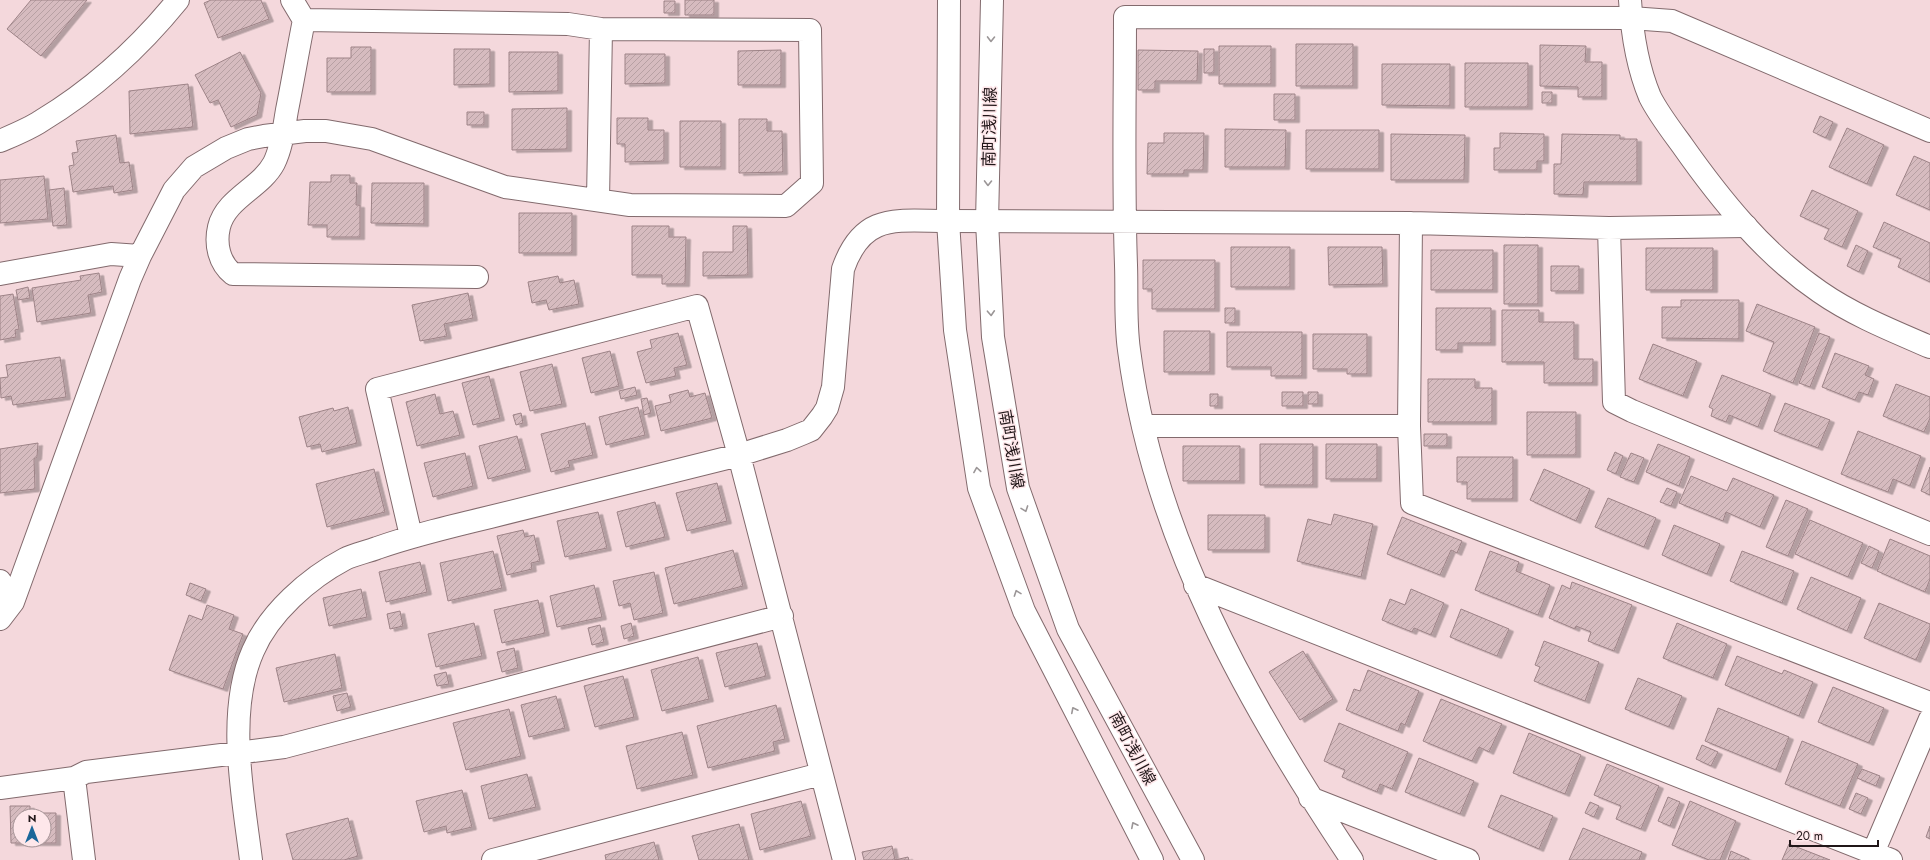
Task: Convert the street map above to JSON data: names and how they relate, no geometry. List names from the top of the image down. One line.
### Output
{"streets":{"street":["南町浅川線"]},"scale_bar":"20 m","north":"top"}
